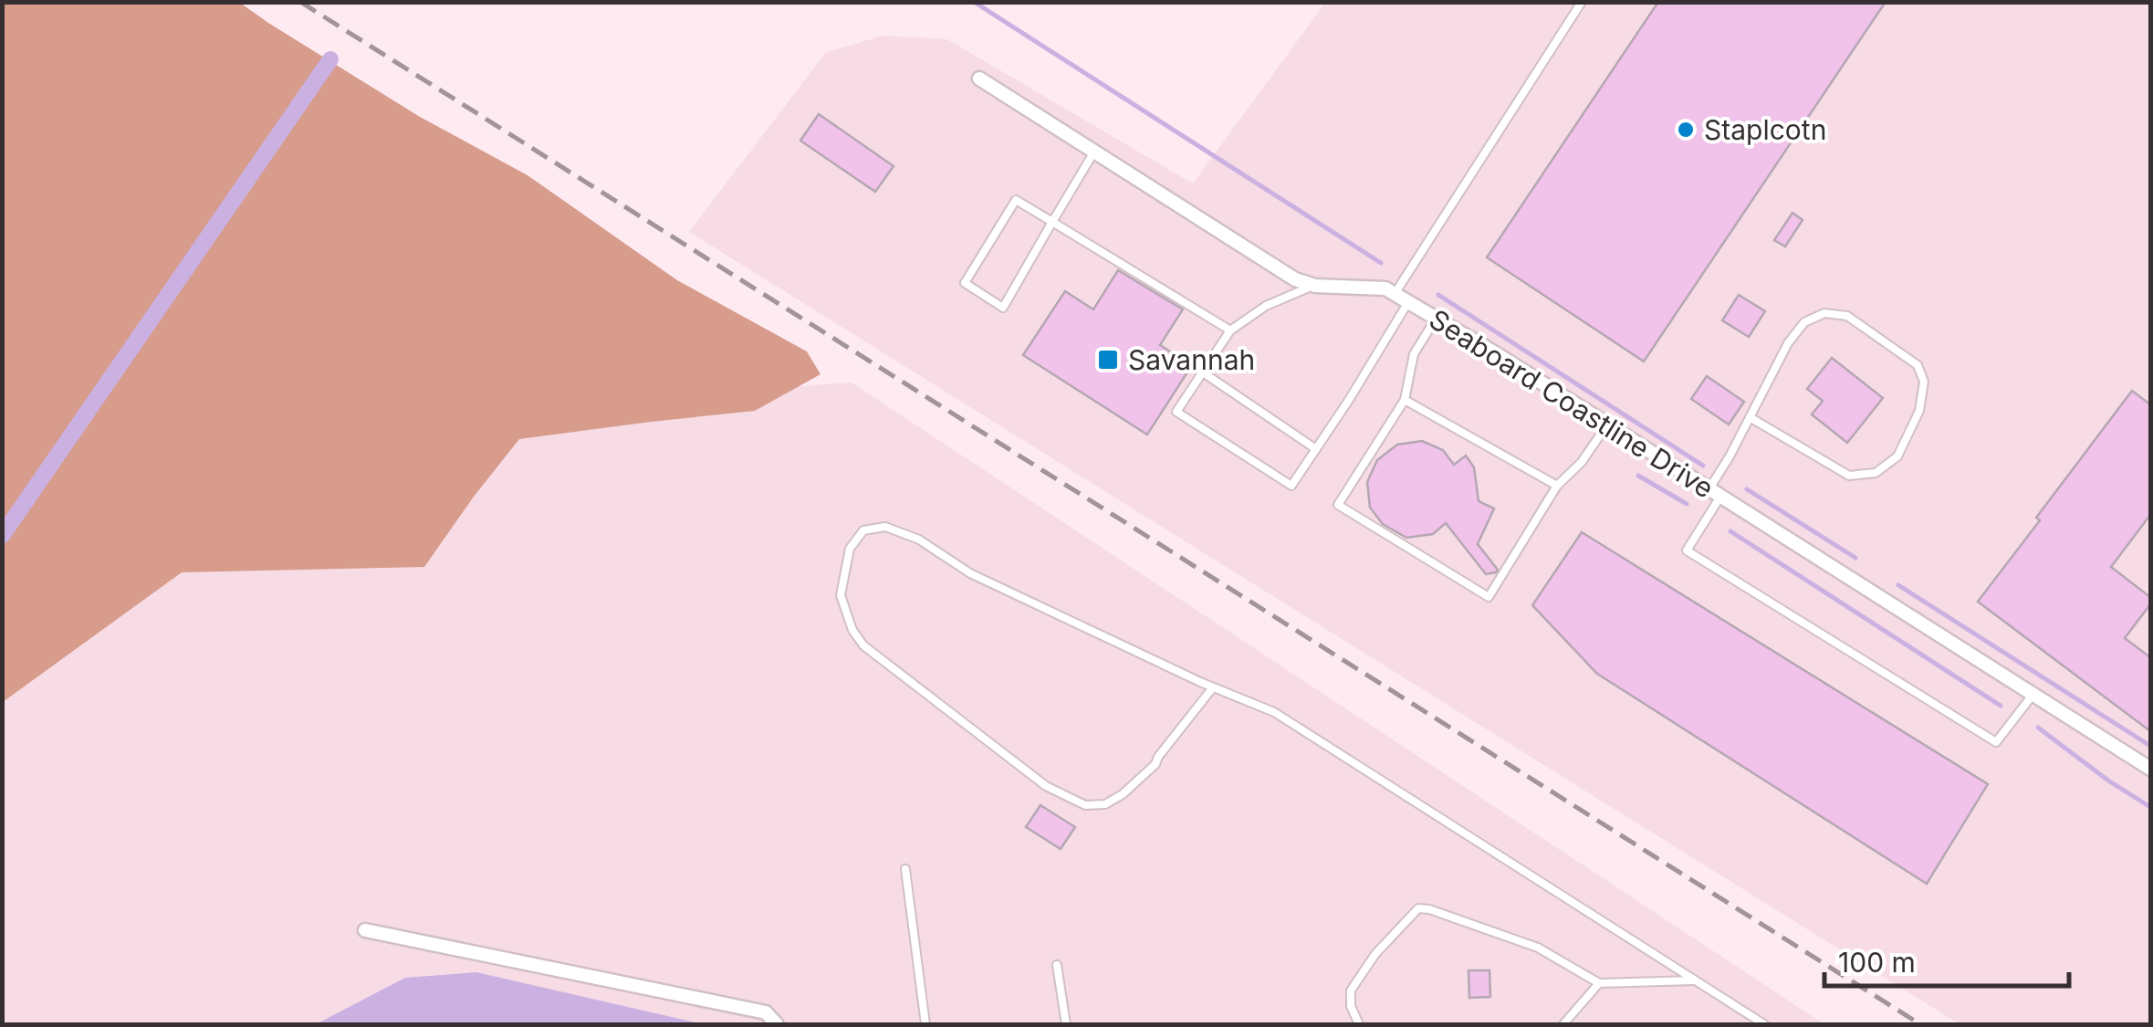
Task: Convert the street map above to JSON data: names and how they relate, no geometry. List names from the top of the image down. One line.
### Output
{"streets":{"street":["Seaboard Coastline Drive"]},"places":{"other":["Staplcotn"],"transit":["Savannah"]},"scale_bar":"100 m"}
